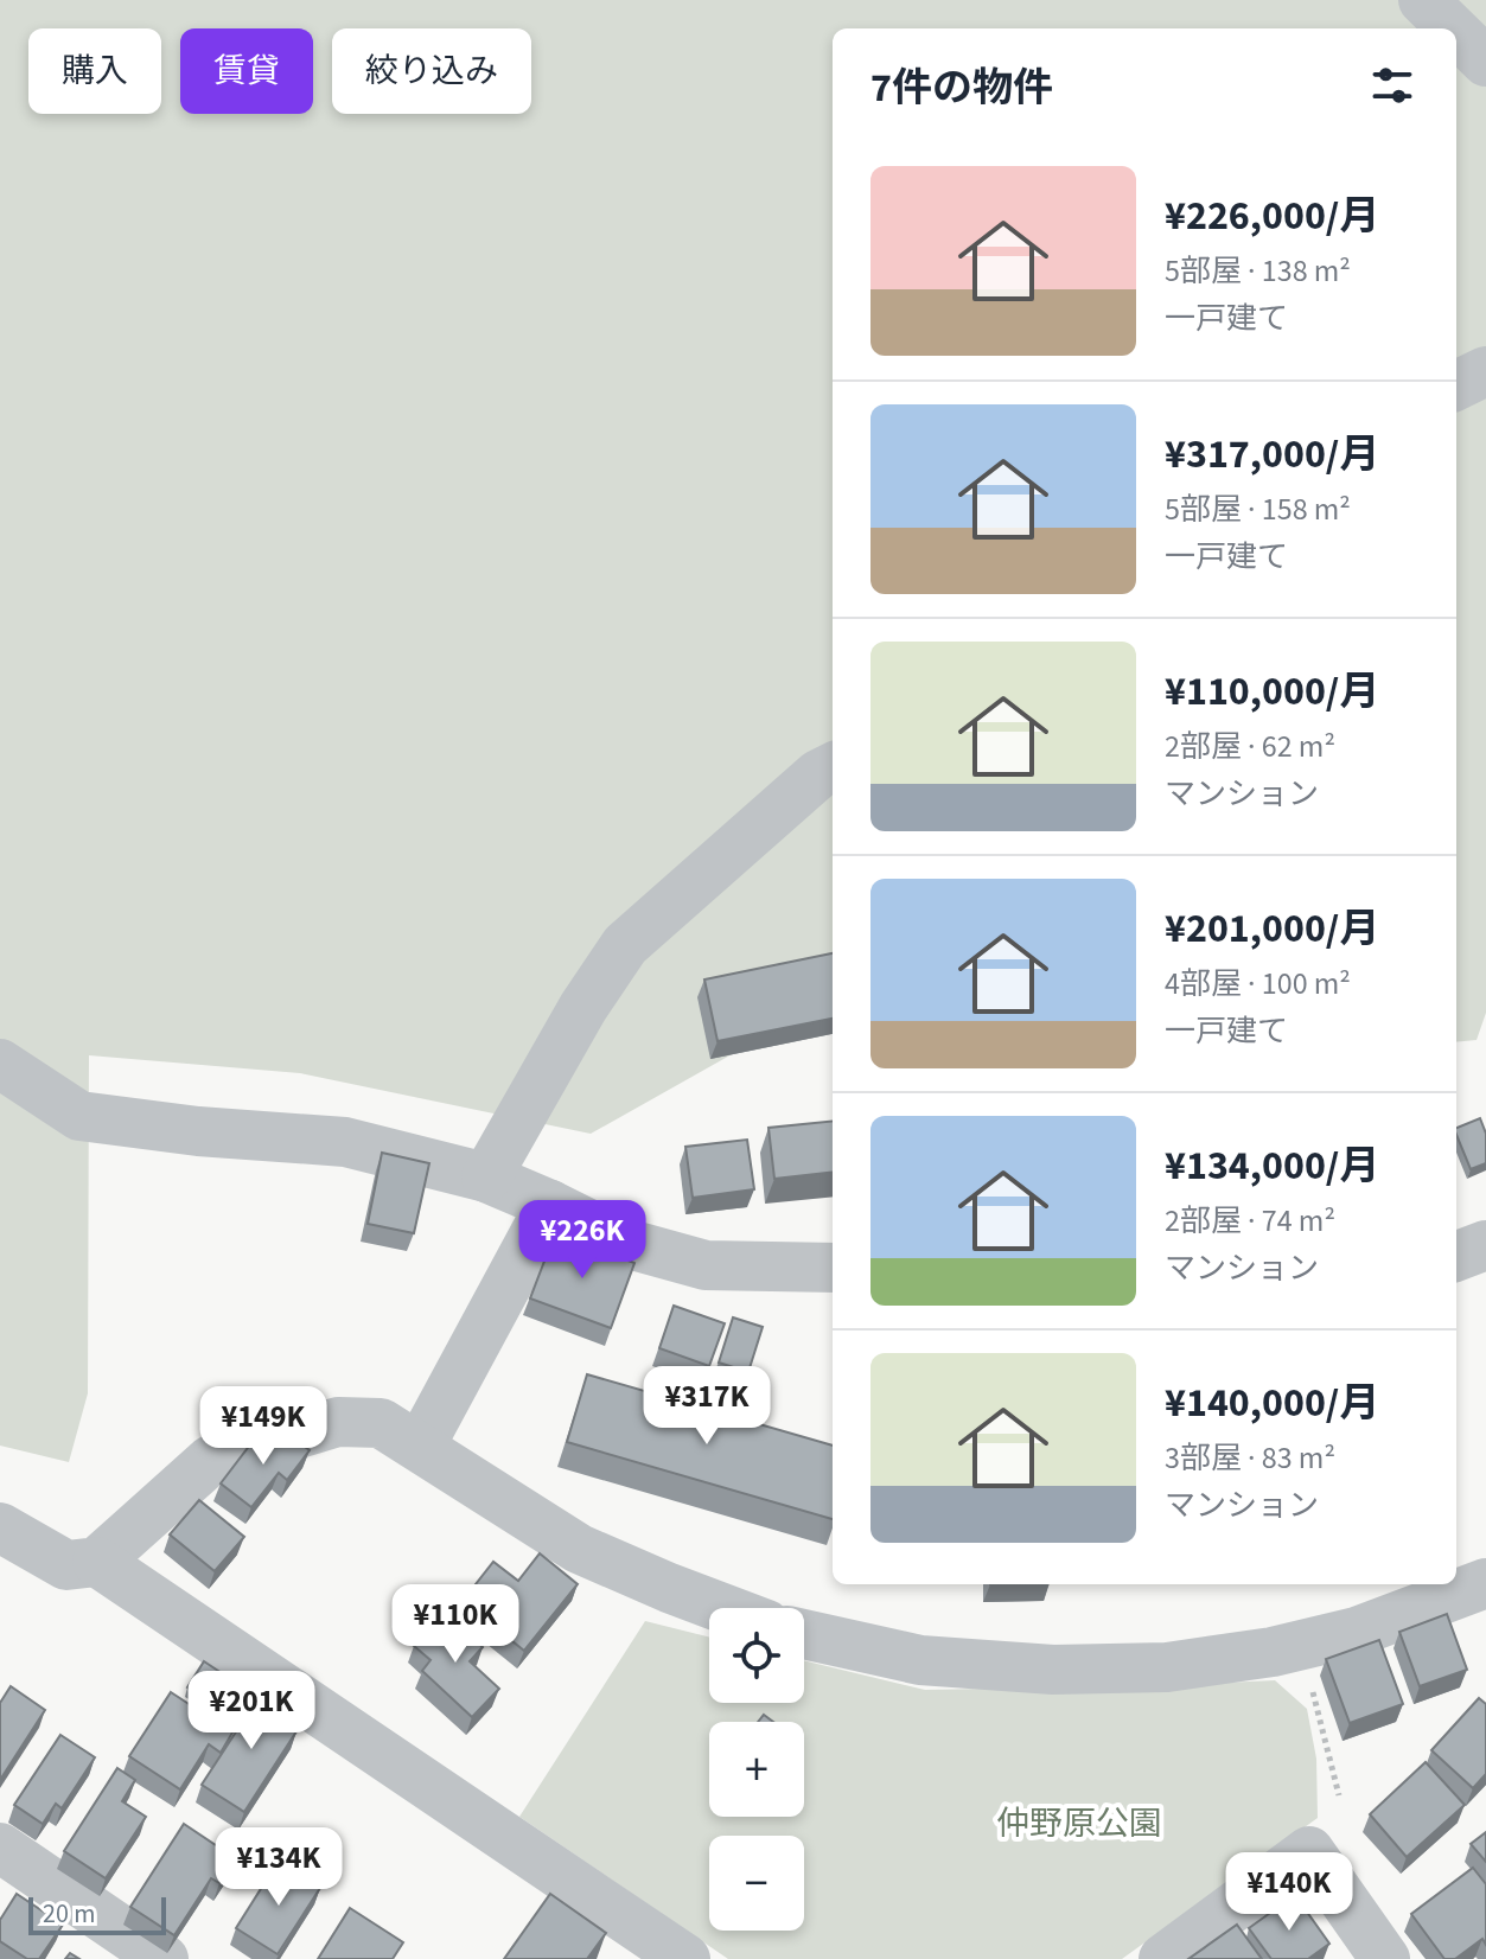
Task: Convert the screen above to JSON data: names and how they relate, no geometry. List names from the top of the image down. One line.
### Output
{"parks":["仲野原公園"],"scale_bar":"20 m","page":{"chip":["購入","賃貸","絞り込み"],"heading":"7件の物件","list":[{"name":"¥226,000/月","note":"5部屋 · 138 m² · 一戸建て"},{"name":"¥317,000/月","note":"5部屋 · 158 m² · 一戸建て"},{"name":"¥110,000/月","note":"2部屋 · 62 m² · マンション"},{"name":"¥201,000/月","note":"4部屋 · 100 m² · 一戸建て"},{"name":"¥134,000/月","note":"2部屋 · 74 m² · マンション"},{"name":"¥140,000/月","note":"3部屋 · 83 m² · マンション"}],"price":["¥226K","¥317K","¥149K","¥110K","¥201K","¥134K","¥140K"],"map_buttons":["+","−"],"scale":"20 m"}}
